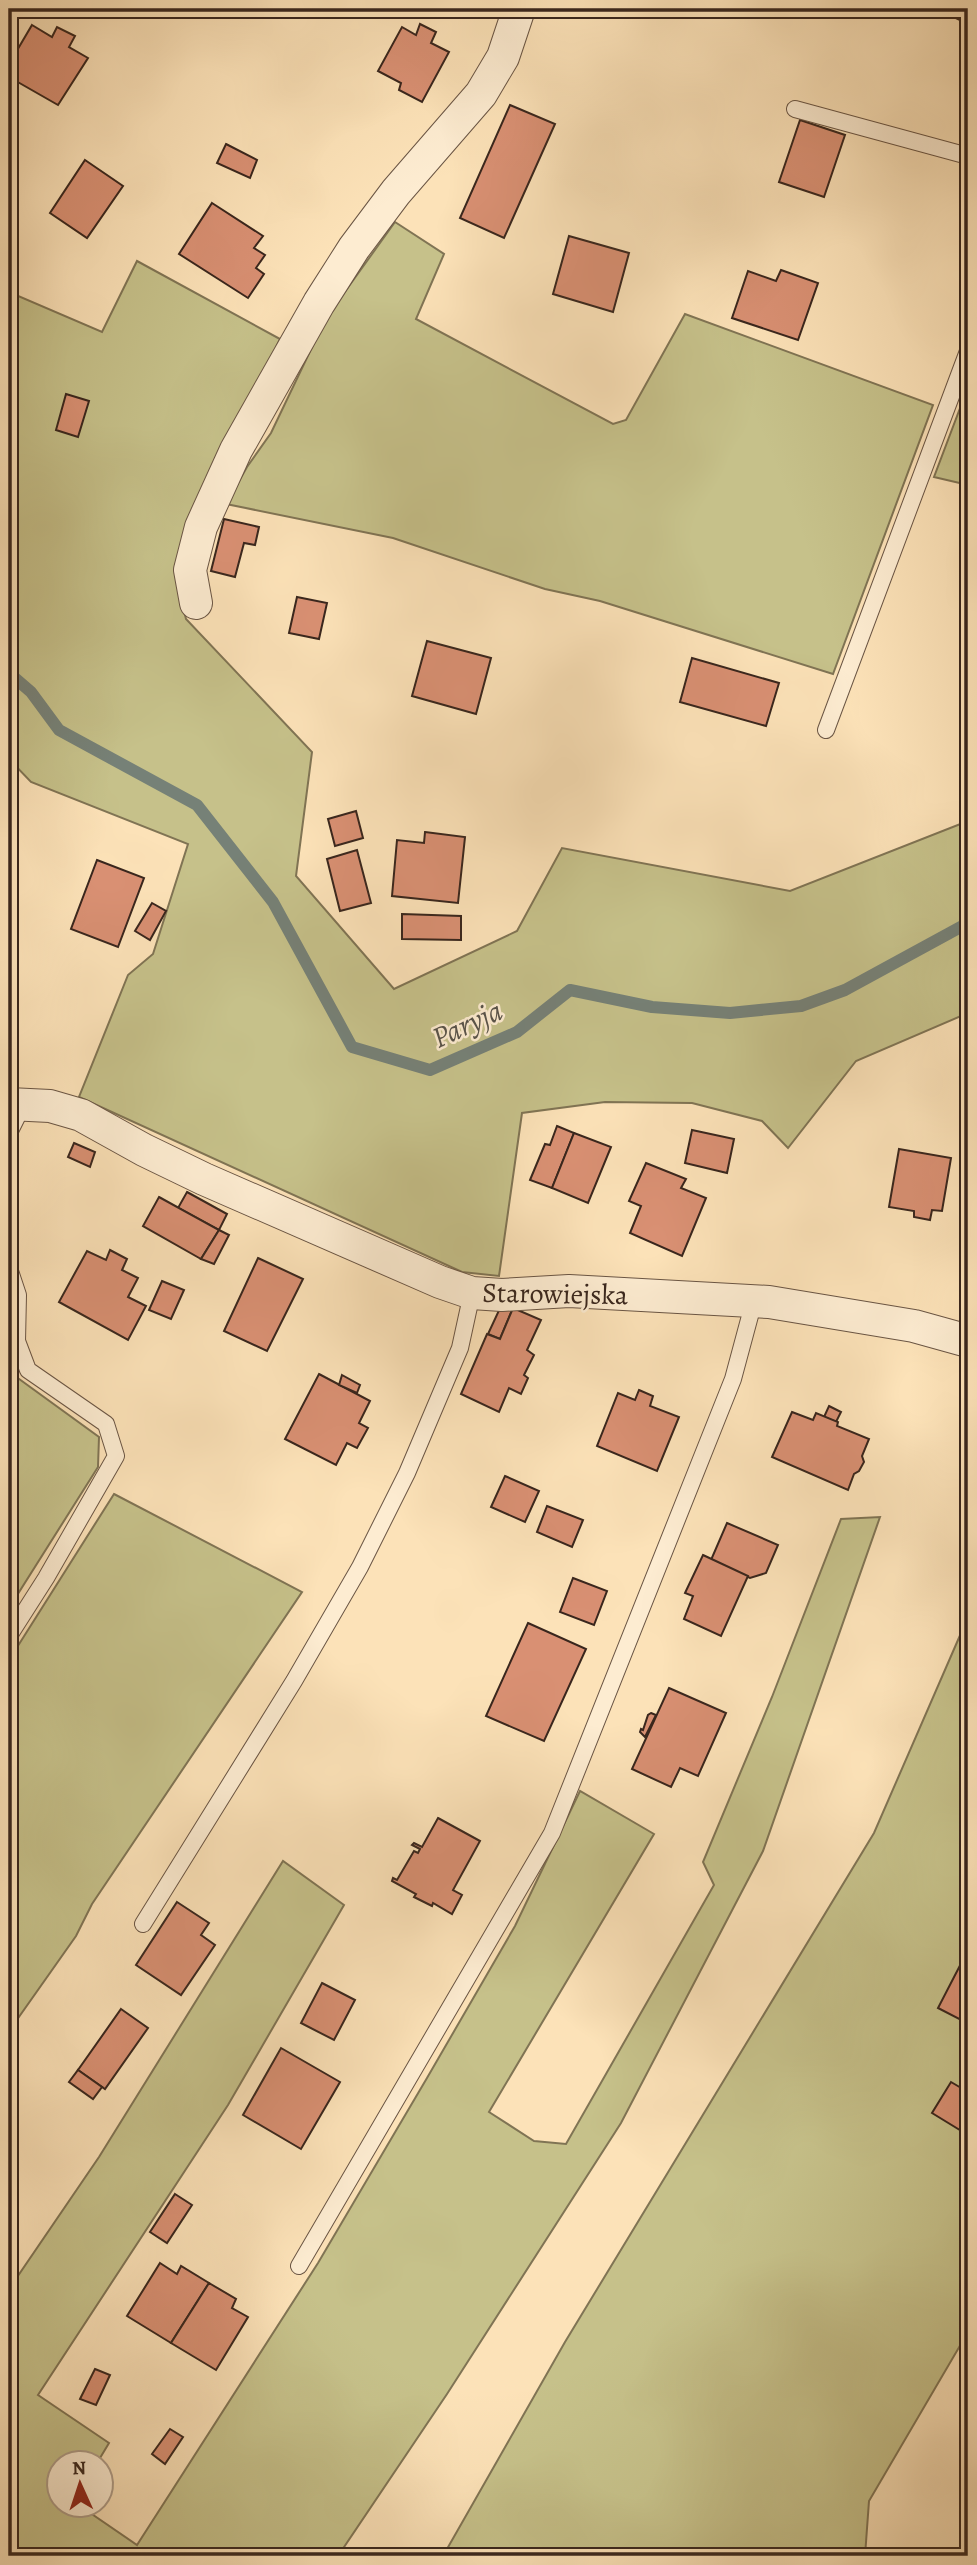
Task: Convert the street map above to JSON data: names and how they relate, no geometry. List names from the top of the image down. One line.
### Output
{"streets":{"street":["Starowiejska"]},"water":["Paryja"],"north":"top"}
